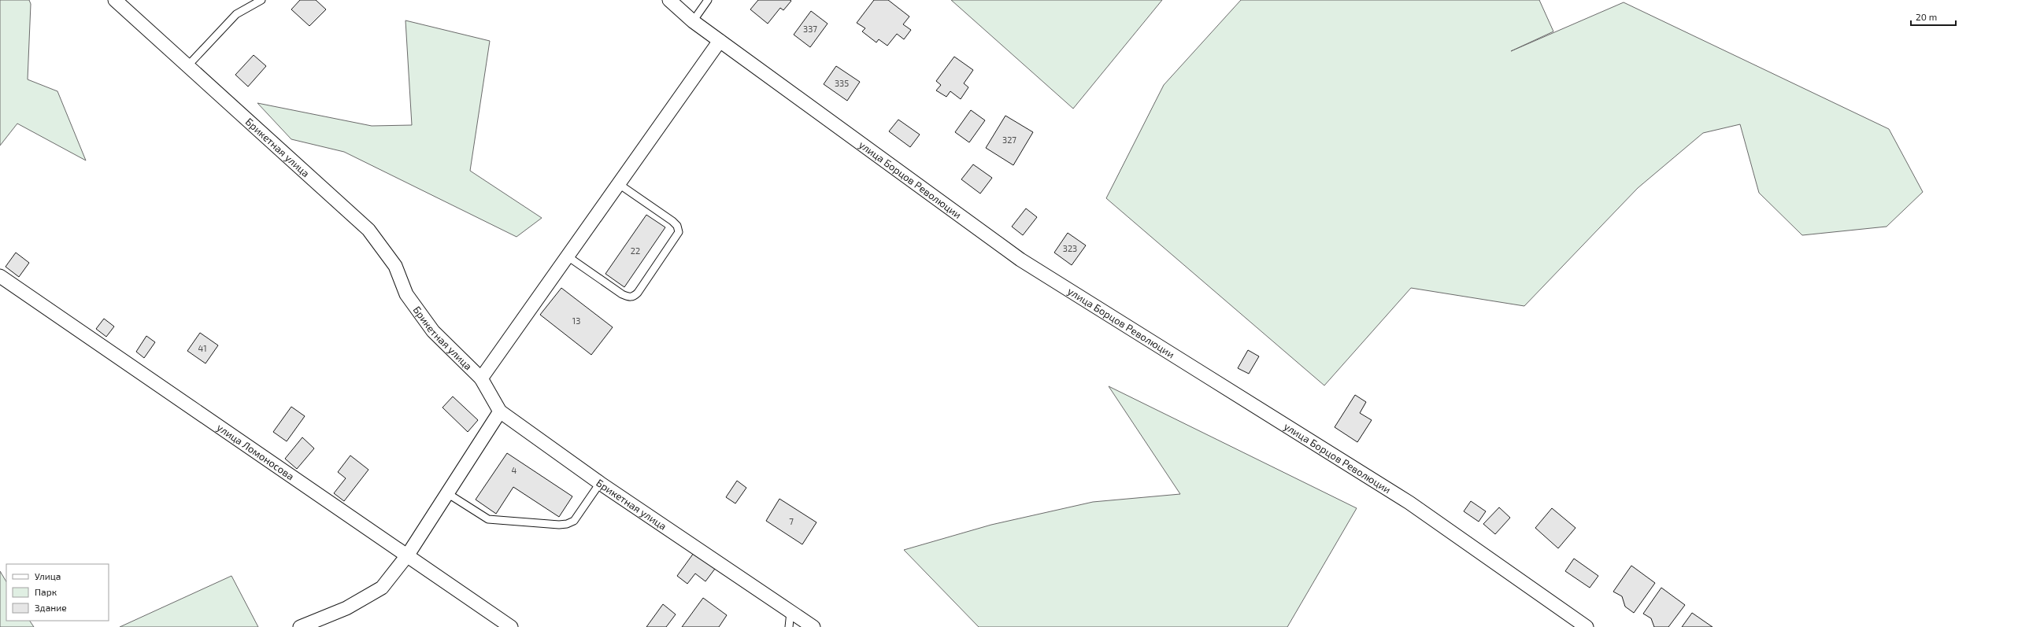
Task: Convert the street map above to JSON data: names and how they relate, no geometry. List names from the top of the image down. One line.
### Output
{"streets":{"street":["Брикетная улица","улица Борцов Революции","улица Ломоносова"]},"house_numbers":["337","335","327","323","22","13","41","4","7"],"legend":["Улица","Парк","Здание"],"scale_bar":"20 m"}
